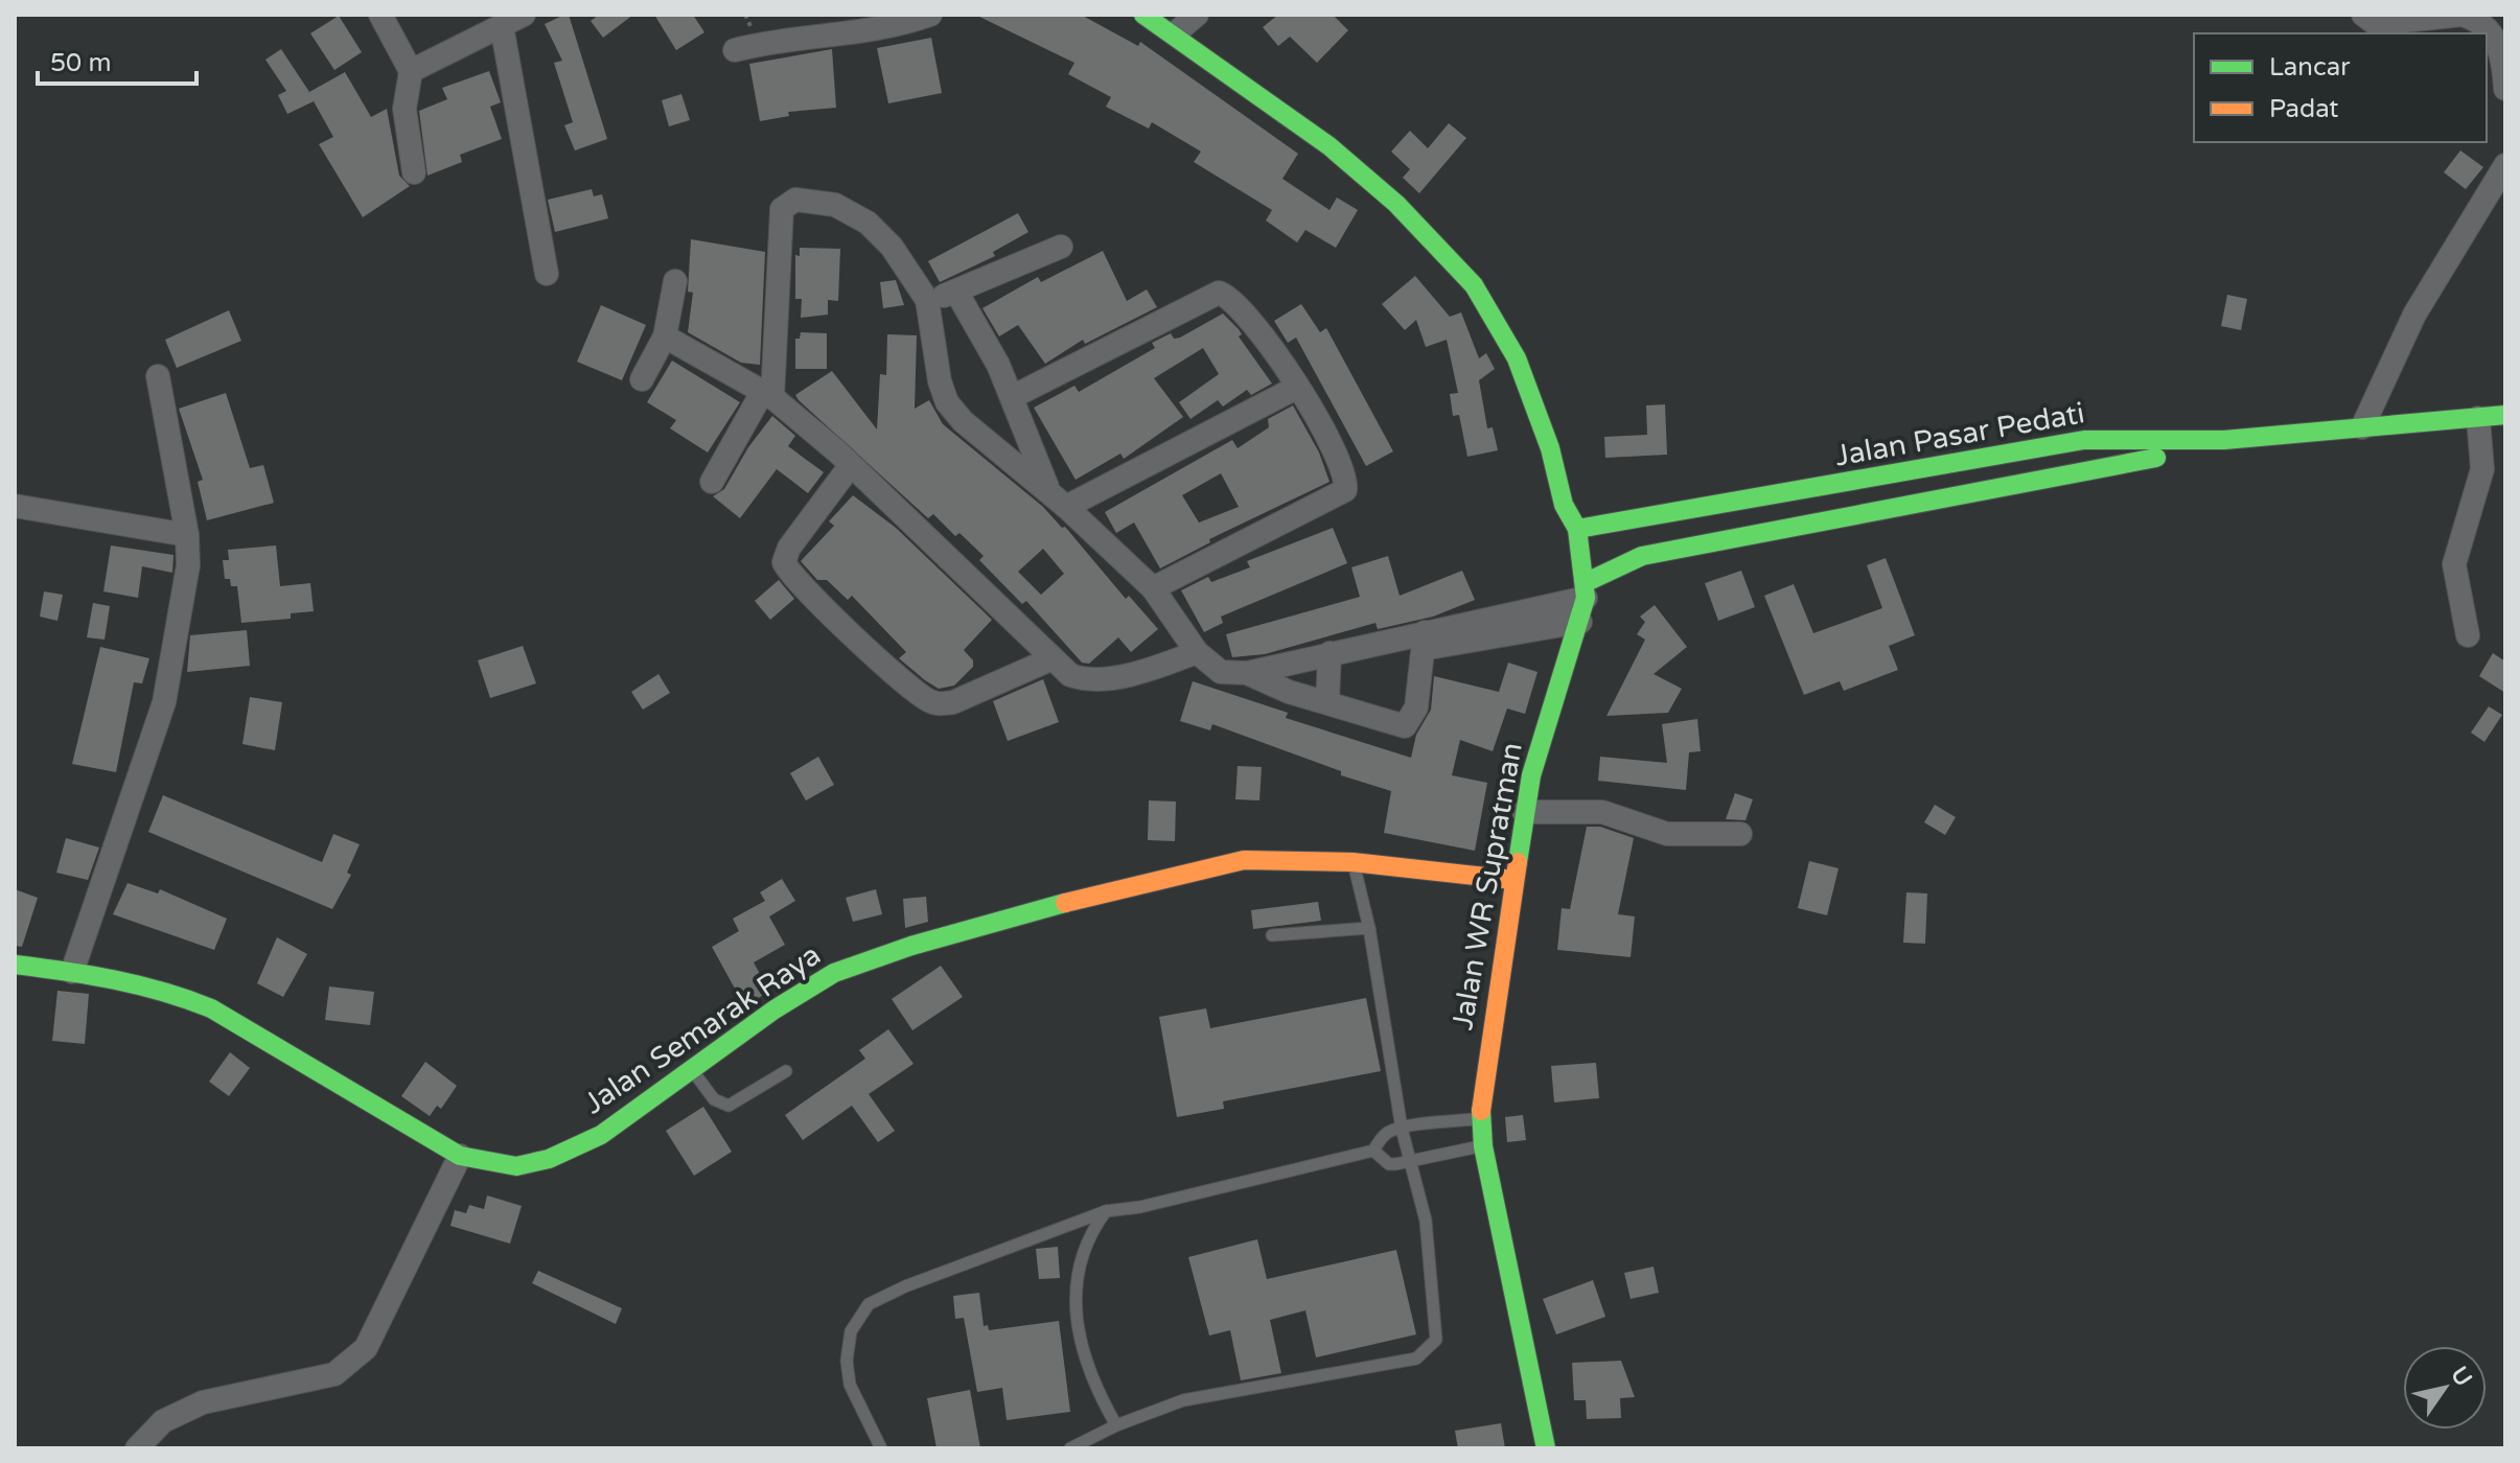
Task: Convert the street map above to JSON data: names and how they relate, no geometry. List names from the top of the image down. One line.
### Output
{"streets":{"main road":["Jalan Pasar Pedati","Jalan WR Supratman","Jalan Semarak Raya"]},"crossings":[["Jalan Pasar Pedati","Jalan WR Supratman"],["Jalan WR Supratman","Jalan Semarak Raya"]],"legend":["Lancar","Padat"],"scale_bar":"50 m","north":"top right"}
